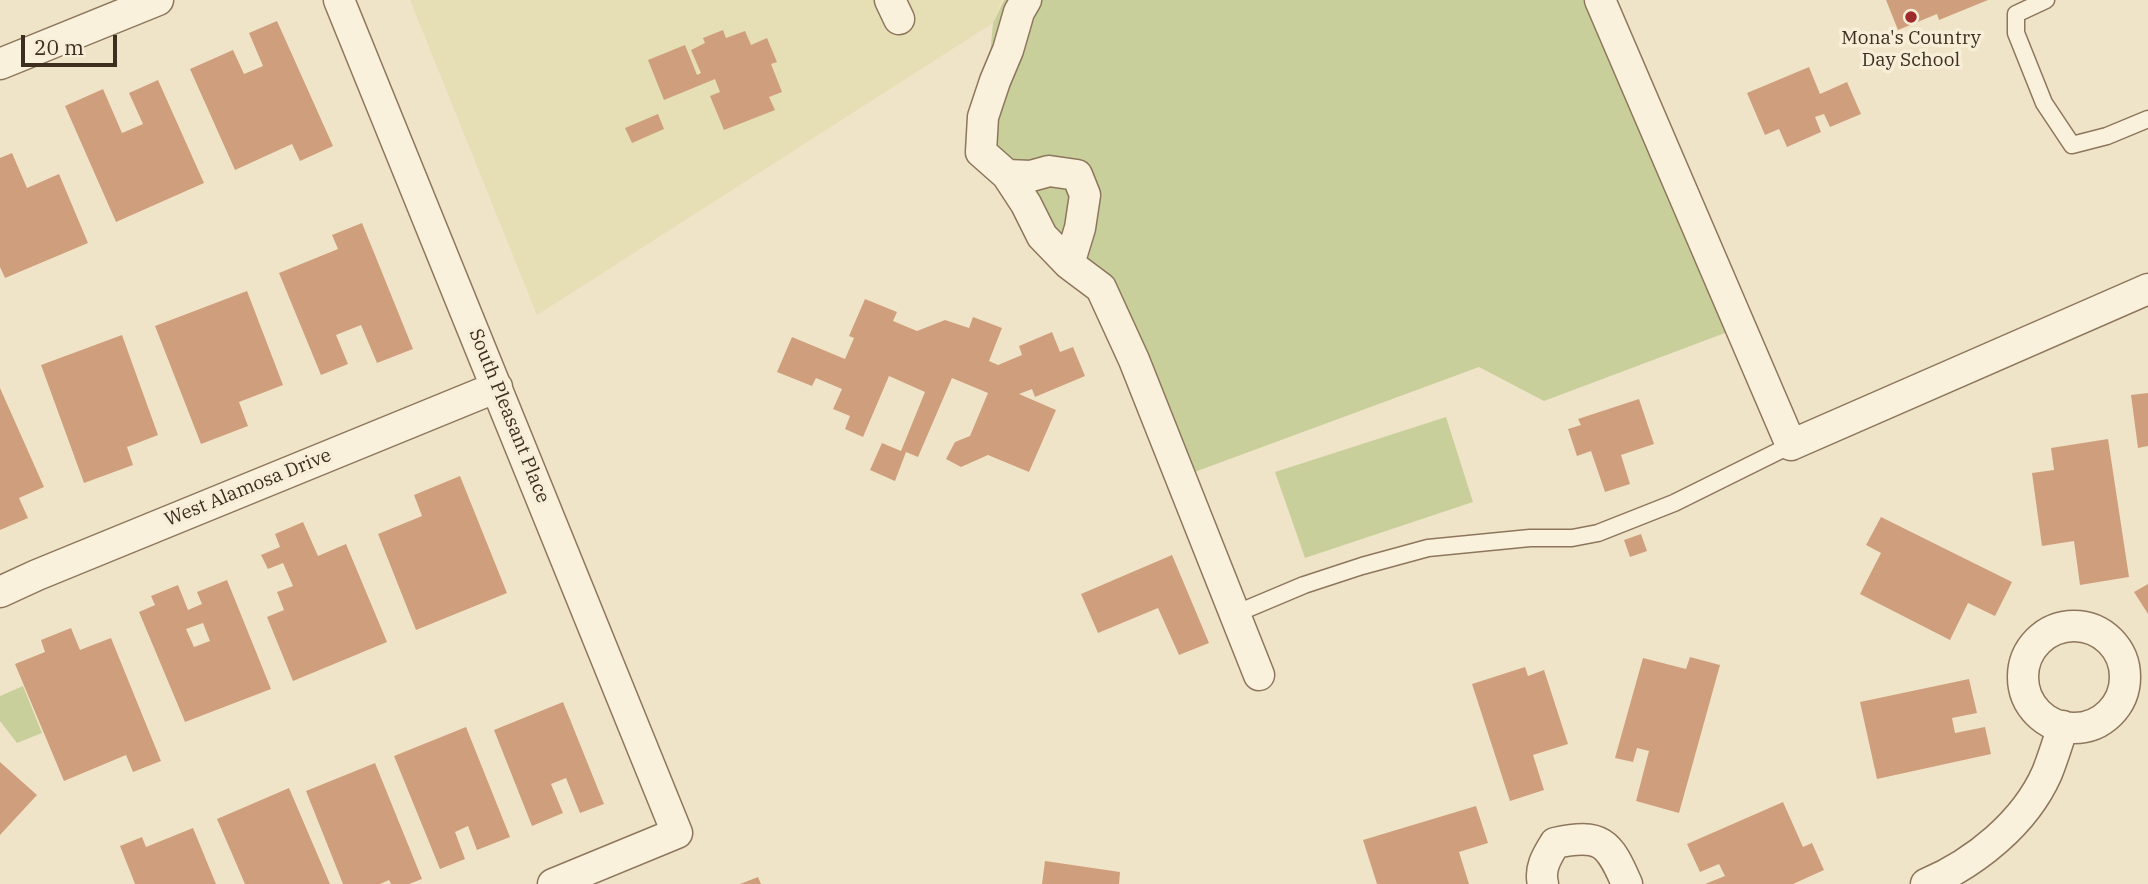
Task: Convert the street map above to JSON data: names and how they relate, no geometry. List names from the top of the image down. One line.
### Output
{"streets":{"street":["South Pleasant Place","West Alamosa Drive"]},"crossings":[["South Pleasant Place","West Alamosa Drive"]],"places":["Mona's Country Day School"],"scale_bar":"20 m"}
